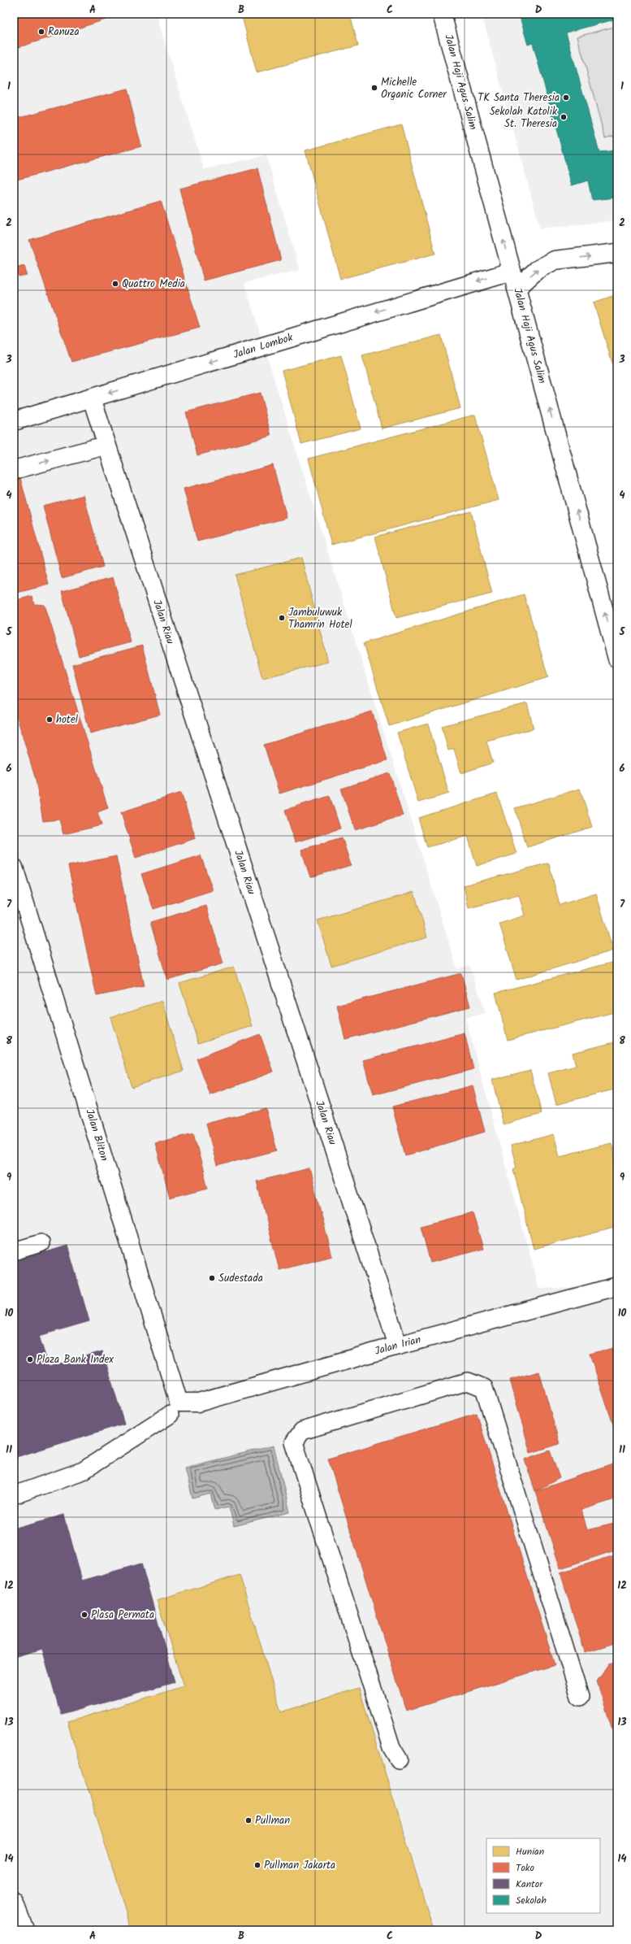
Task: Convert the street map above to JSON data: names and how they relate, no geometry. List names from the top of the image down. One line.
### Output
{"streets":{"street":["Jalan Haji Agus Salim","Jalan Lombok","Jalan Riau","Jalan Bliton","Jalan Irian"]},"crossings":[["Jalan Haji Agus Salim","Jalan Lombok"],["Jalan Lombok","Jalan Riau"],["Jalan Riau","Jalan Irian"],["Jalan Bliton","Jalan Irian"]],"one_way":["Jalan Haji Agus Salim","Jalan Lombok"],"places":["Ranuza","Michelle Organic Corner","TK Santa Theresia","Sekolah Katolik St. Theresia","Quattro Media","Jambuluwuk Thamrin Hotel","hotel","Sudestada","Plaza Bank Index","Plasa Permata","Pullman","Pullman Jakarta"],"legend":["Hunian","Toko","Kantor","Sekolah"],"grid":{"columns":["A","B","C","D"],"rows":["1","2","3","4","5","6","7","8","9","10","11","12","13","14"]}}
